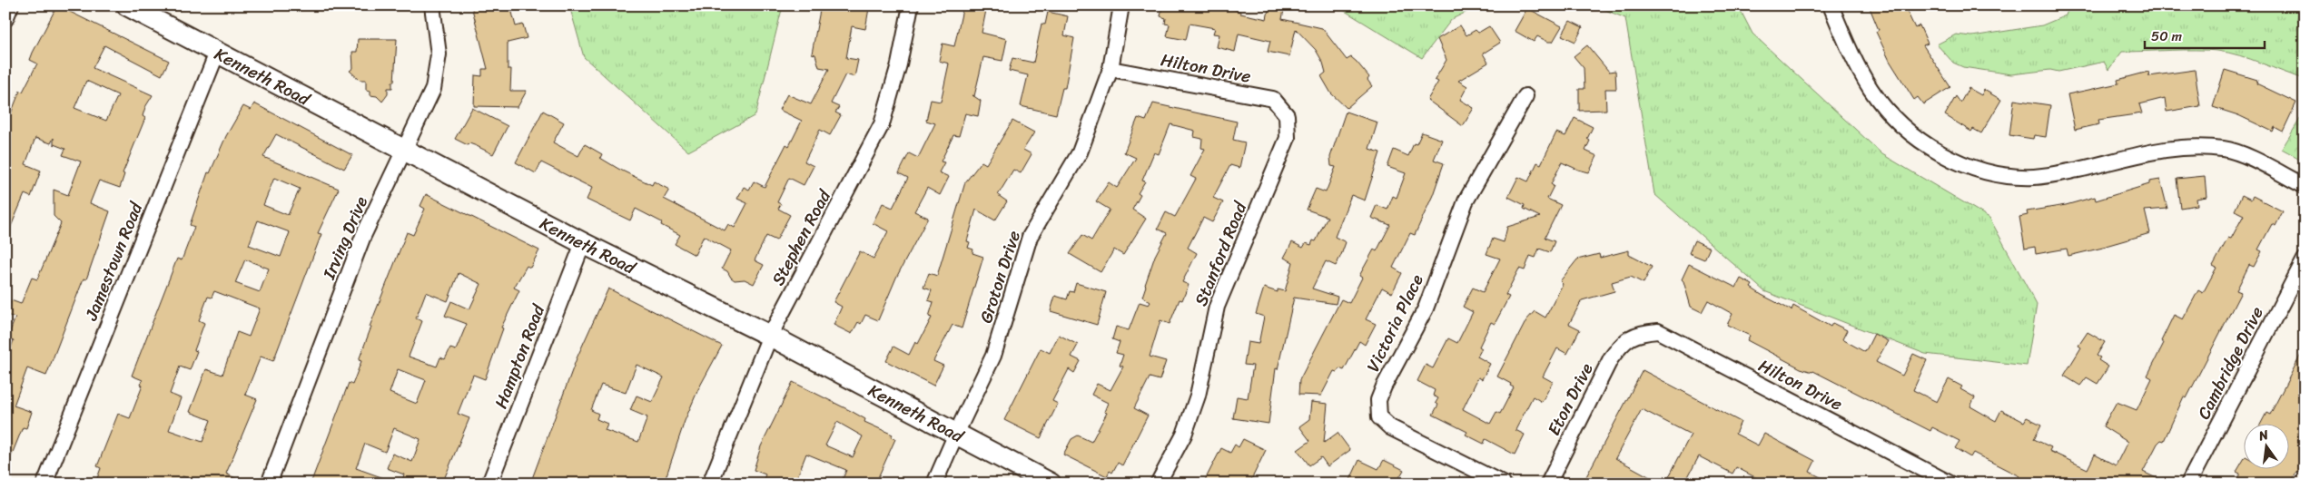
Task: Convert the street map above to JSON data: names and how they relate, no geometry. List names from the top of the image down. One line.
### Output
{"streets":{"street":["Hilton Drive","Kenneth Road","Irving Drive","Stephen Road","Stanford Road","Jamestown Road","Groton Drive","Victoria Place","Hampton Road","Cambridge Drive","Eton Drive"]},"crossings":[["Hilton Drive","Stanford Road"],["Hilton Drive","Groton Drive"],["Hilton Drive","Eton Drive"],["Kenneth Road","Irving Drive"],["Kenneth Road","Stephen Road"],["Kenneth Road","Jamestown Road"],["Kenneth Road","Groton Drive"],["Kenneth Road","Hampton Road"]],"scale_bar":"50 m","north":"top"}
